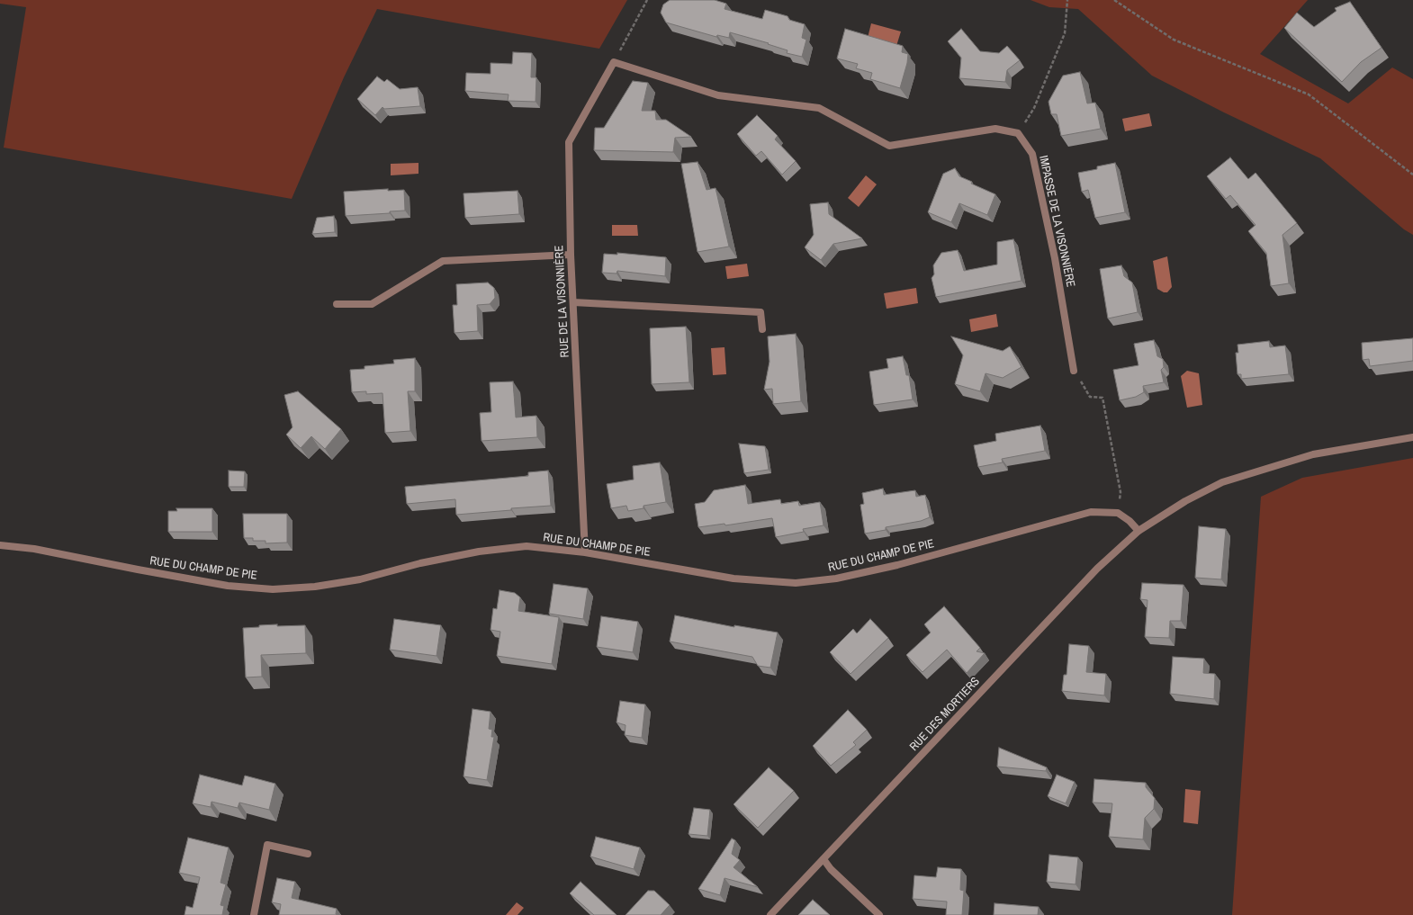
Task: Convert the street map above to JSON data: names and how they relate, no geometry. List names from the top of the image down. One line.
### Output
{"streets":{"street":["IMPASSE DE LA VISONNIÈRE","RUE DE LA VISONNIÈRE","RUE DU CHAMP DE PIE","RUE DES MORTIERS"]},"crossings":[["RUE DE LA VISONNIÈRE","RUE DU CHAMP DE PIE"]]}
